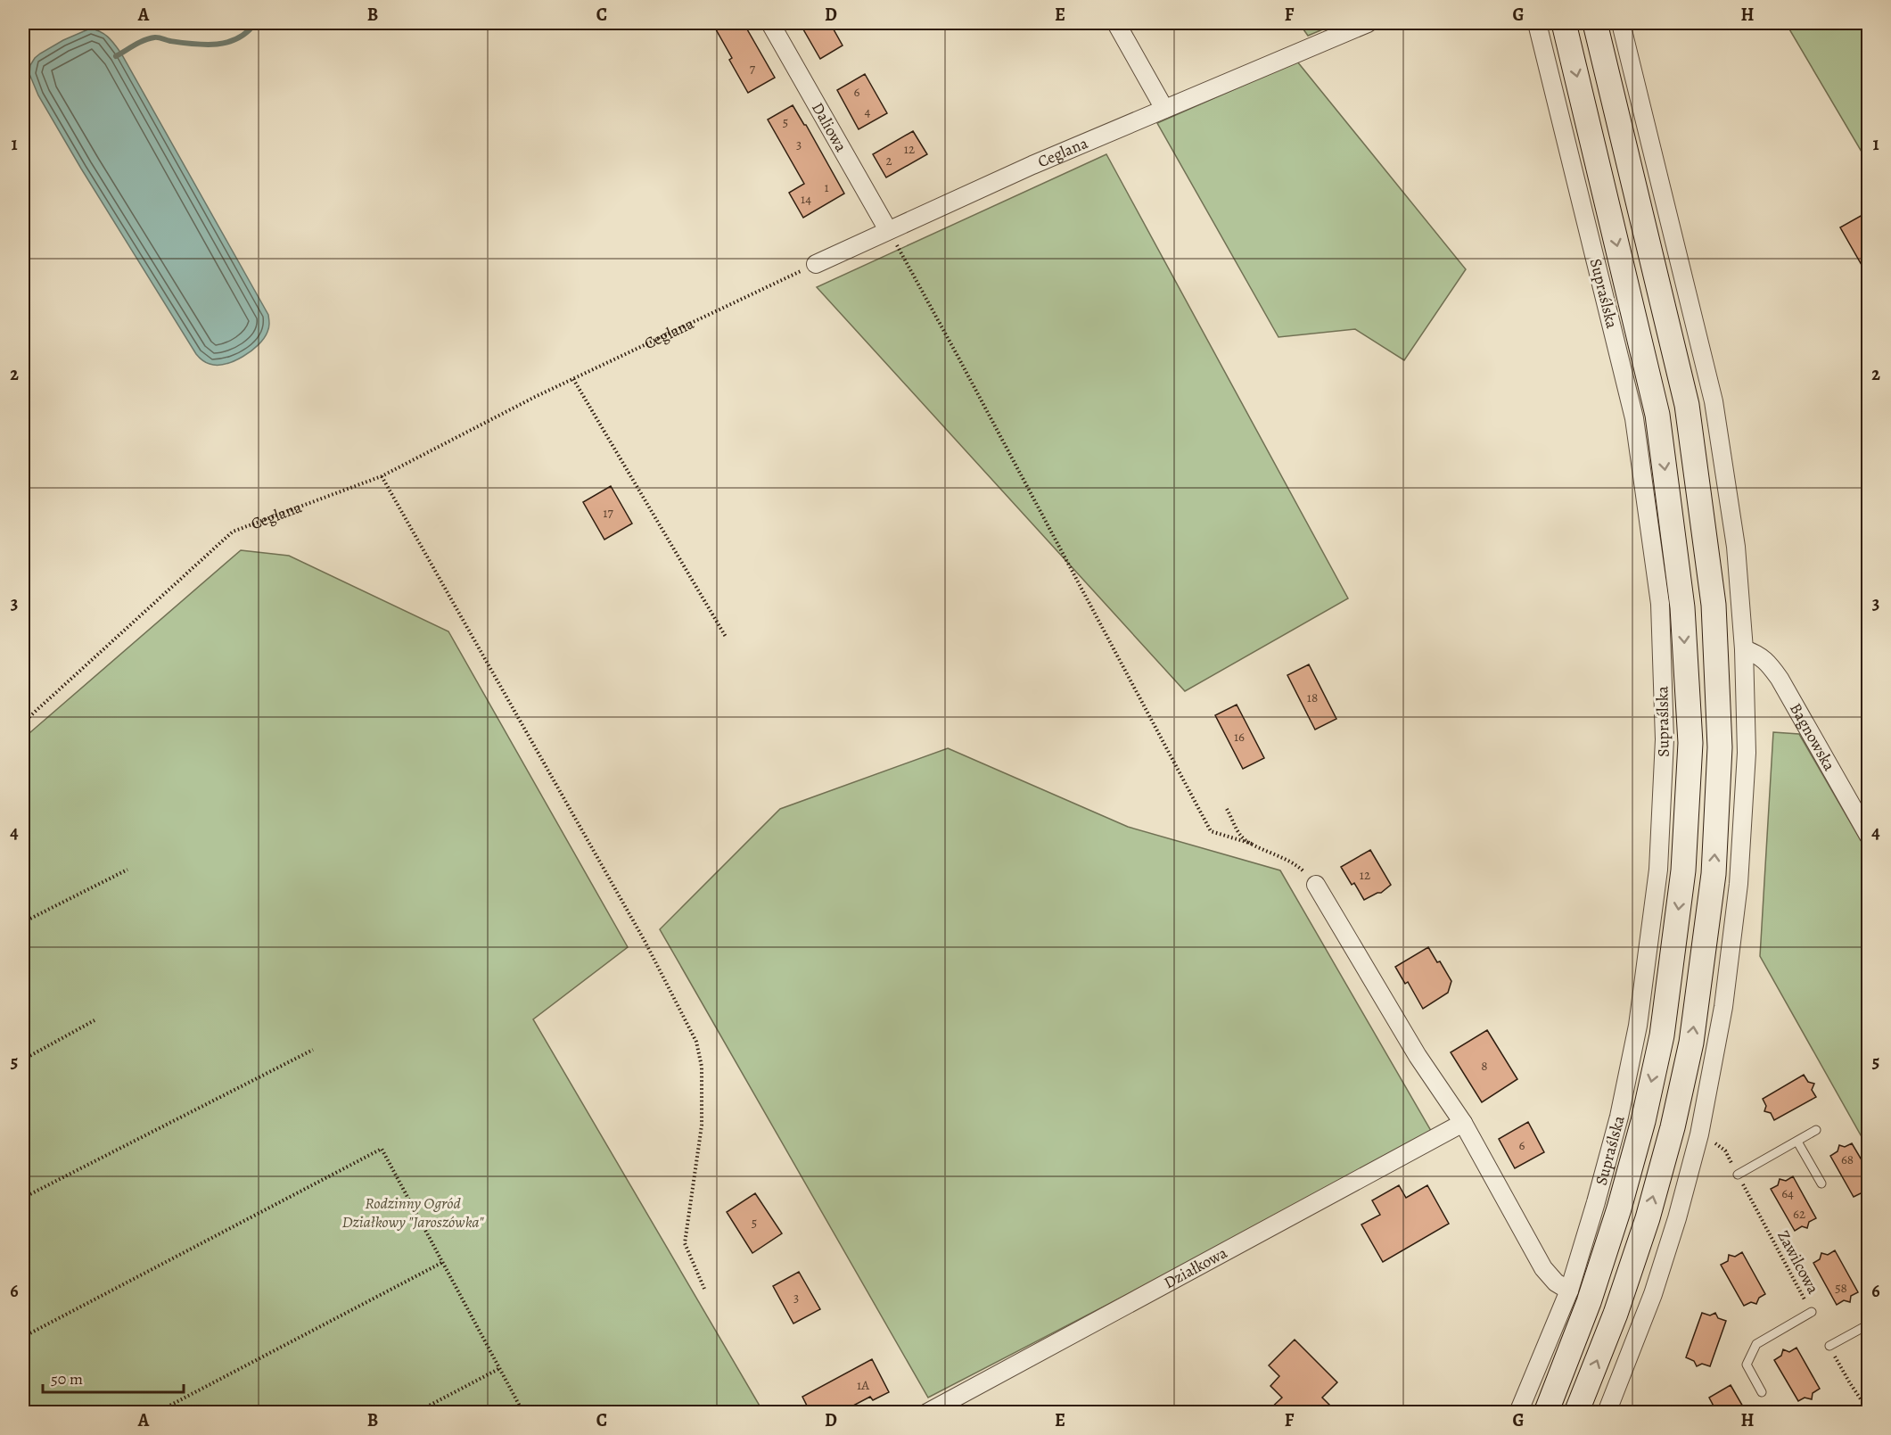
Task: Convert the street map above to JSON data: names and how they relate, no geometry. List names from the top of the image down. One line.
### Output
{"streets":{"street":["Daliowa","Ceglana","Supraślska","Bagnowska","Działkowa"],"path":["Zawilcowa"]},"crossings":[["Daliowa","Ceglana"]],"parks":["Rodzinny Ogród Działkowy \"Jaroszówka\""],"house_numbers":["7","6","4","5","3","12","2","1","14","17","18","16","12","8","6","68","64","62","5","58","3","1A"],"scale_bar":"50 m","grid":{"columns":["A","B","C","D","E","F","G","H"],"rows":["1","2","3","4","5","6"]}}
